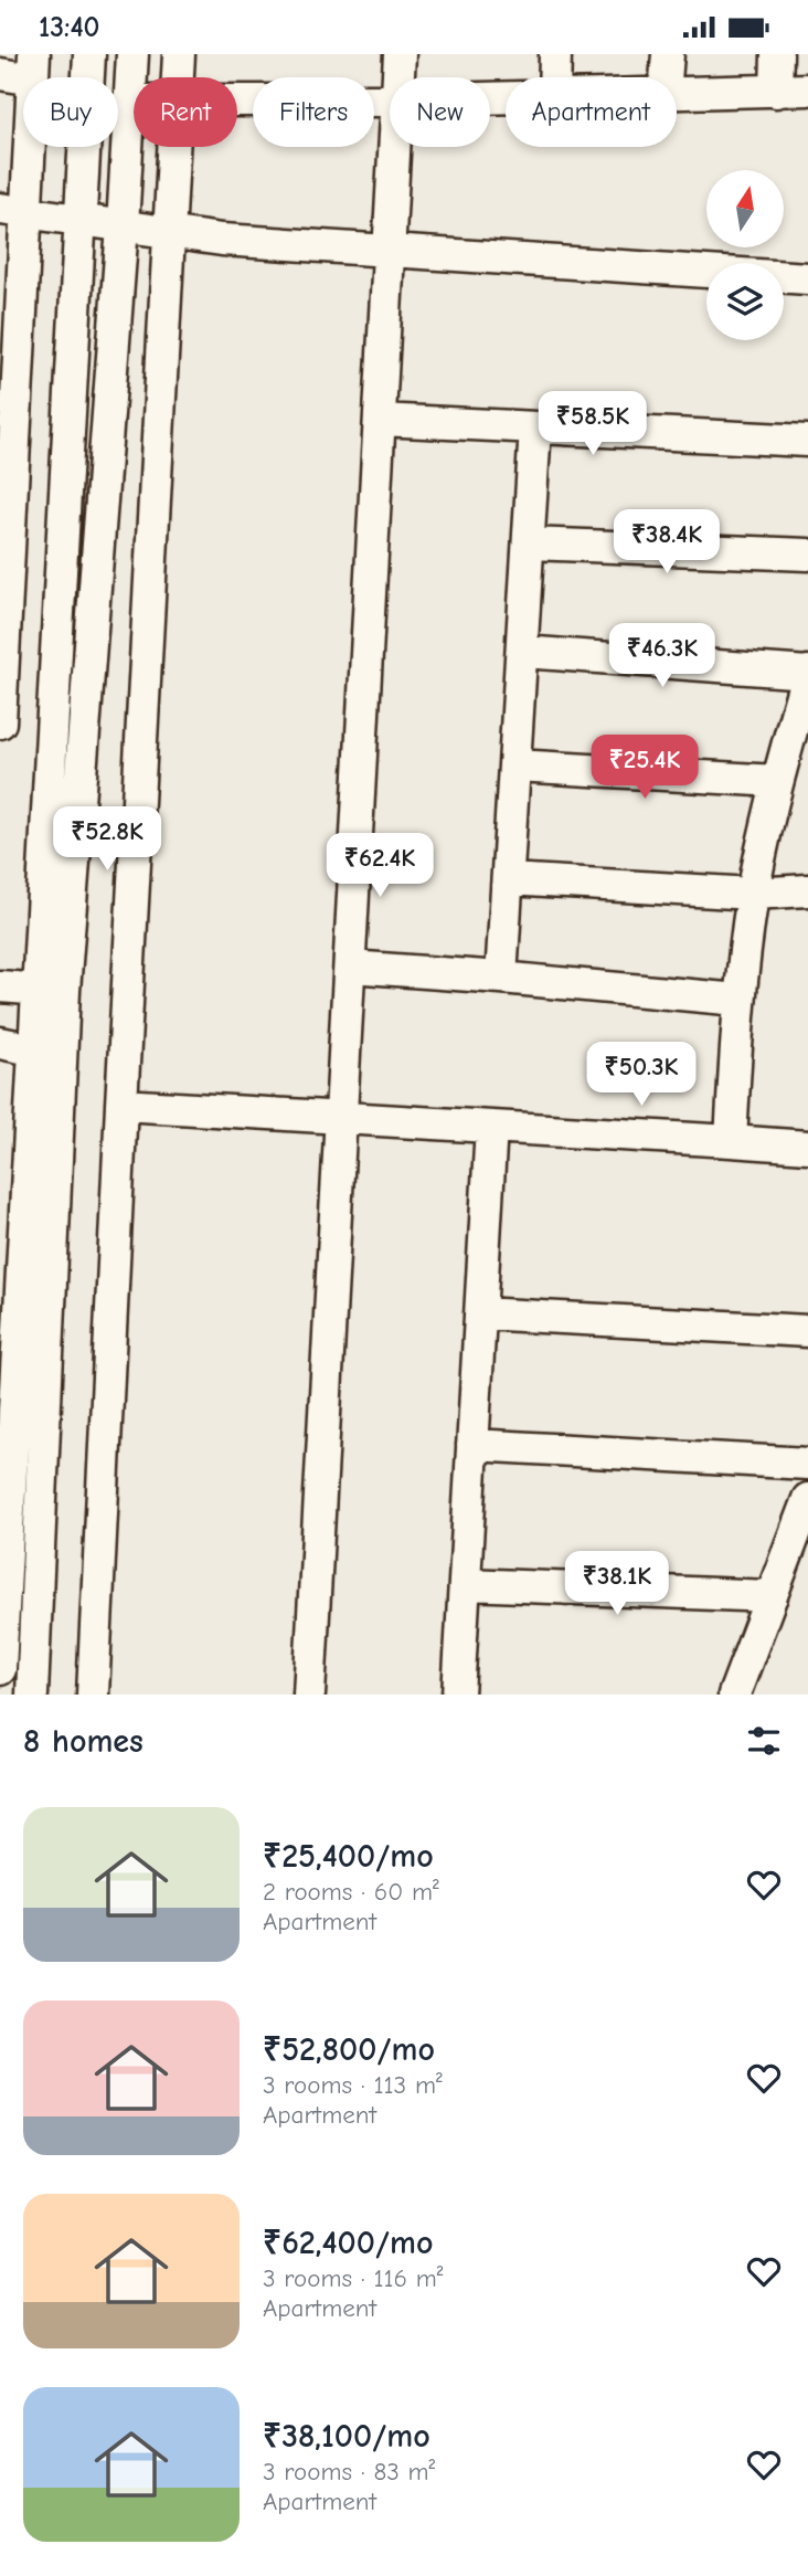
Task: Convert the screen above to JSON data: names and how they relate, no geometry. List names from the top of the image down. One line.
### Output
{"north":"top","page":{"status":"13:40","chip":["Buy","Rent","Filters","New","Apartment"],"price":["₹58.5K","₹38.4K","₹46.3K","₹25.4K","₹52.8K","₹62.4K","₹50.3K","₹38.1K"],"heading":"8 homes","list":[{"name":"₹25,400/mo","note":"2 rooms · 60 m² · Apartment"},{"name":"₹52,800/mo","note":"3 rooms · 113 m² · Apartment"},{"name":"₹62,400/mo","note":"3 rooms · 116 m² · Apartment"},{"name":"₹38,100/mo","note":"3 rooms · 83 m² · Apartment"}]}}
